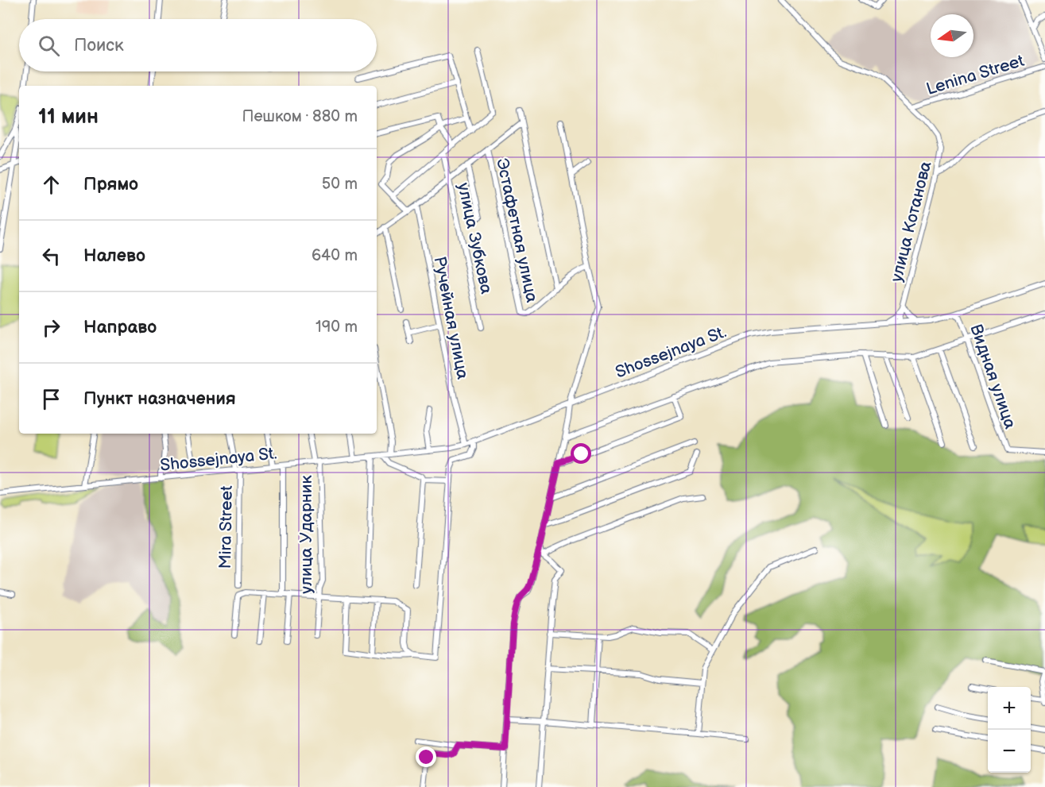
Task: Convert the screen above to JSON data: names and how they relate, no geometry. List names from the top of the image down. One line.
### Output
{"streets":{"street":["Lenina Street","улица Котанова","Эстафетная улица","улица Зубкова","Ручейная улица","Shossejnaya St.","Видная улица","Mira Street","улица Ударник"]},"crossings":[["Lenina Street","улица Котанова"],["улица Котанова","Shossejnaya St."],["Ручейная улица","Shossejnaya St."],["Shossejnaya St.","Видная улица"],["Shossejnaya St.","Mira Street"],["Shossejnaya St.","улица Ударник"]],"north":"left","page":{"search":"Поиск","heading":["11 мин","Пешком · 880 m"],"list":[["Прямо","50 m"],["Налево","640 m"],["Направо","190 m"],"Пункт назначения"],"map_buttons":["+","−"]}}
